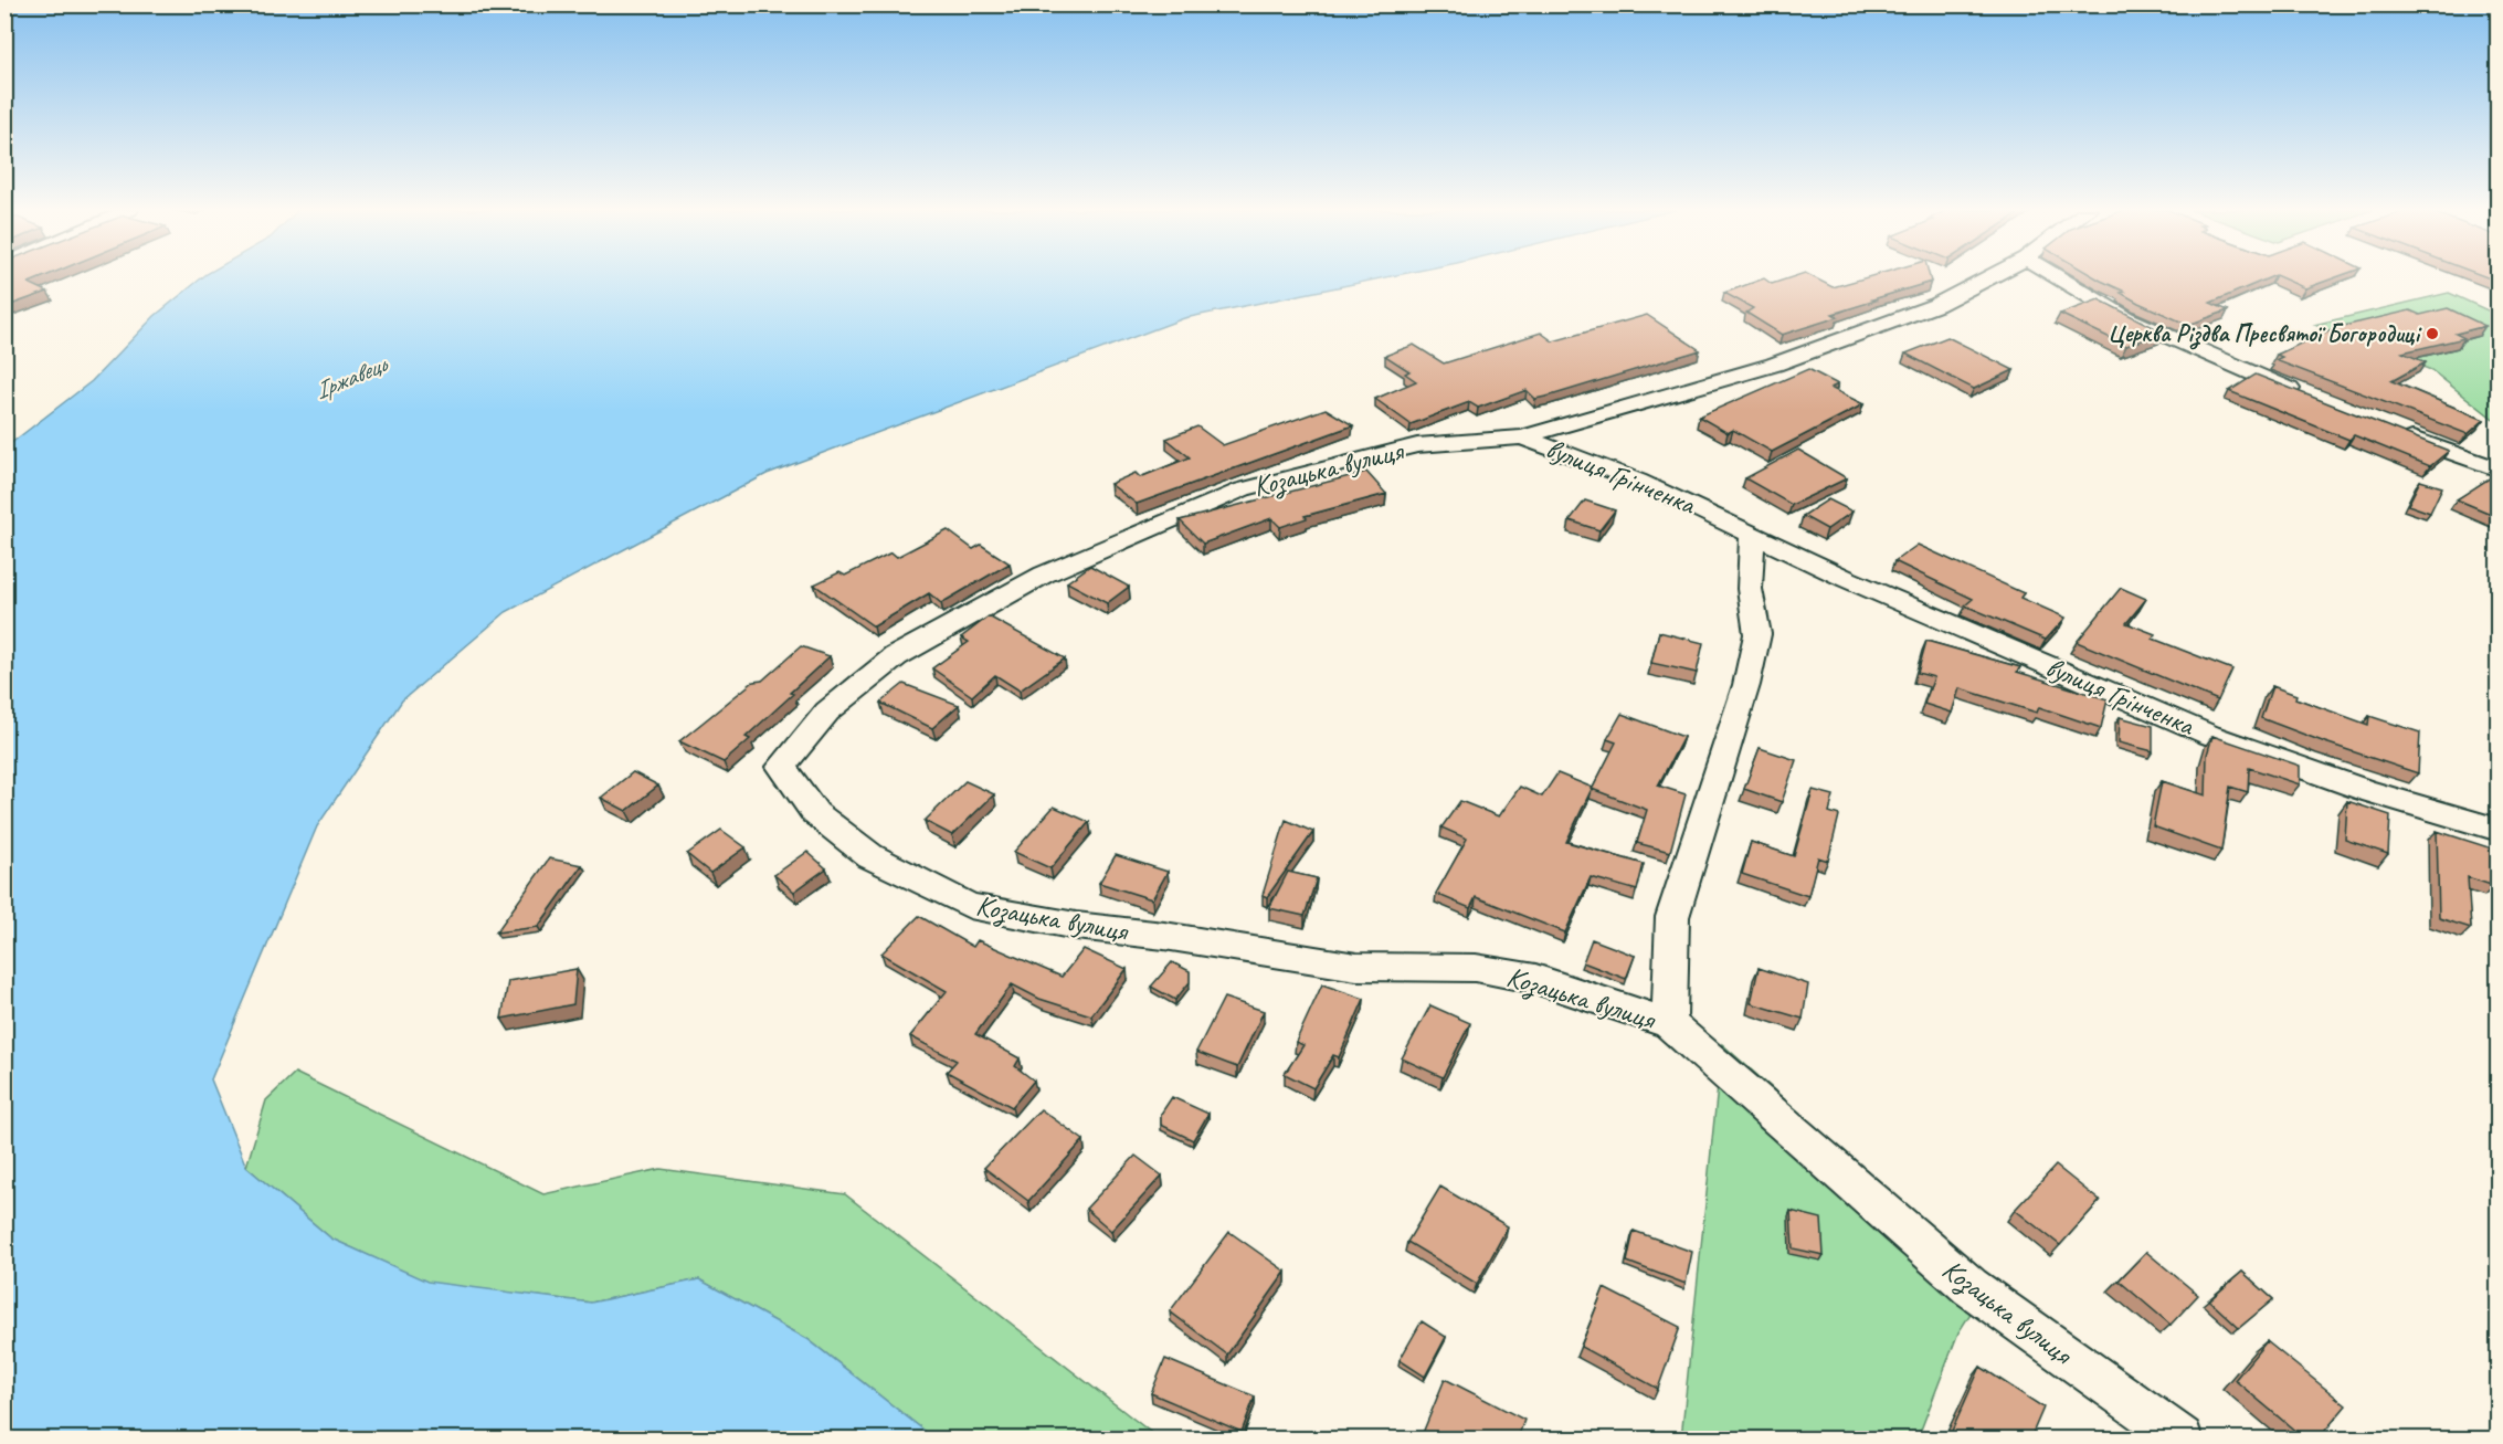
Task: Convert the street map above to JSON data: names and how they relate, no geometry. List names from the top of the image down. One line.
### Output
{"streets":{"street":["Козацька вулиця","вулиця Грінченка"]},"crossings":[["Козацька вулиця","вулиця Грінченка"]],"water":["Іржавець"],"places":["Церква Різдва Пресвятої Богородиці"]}
